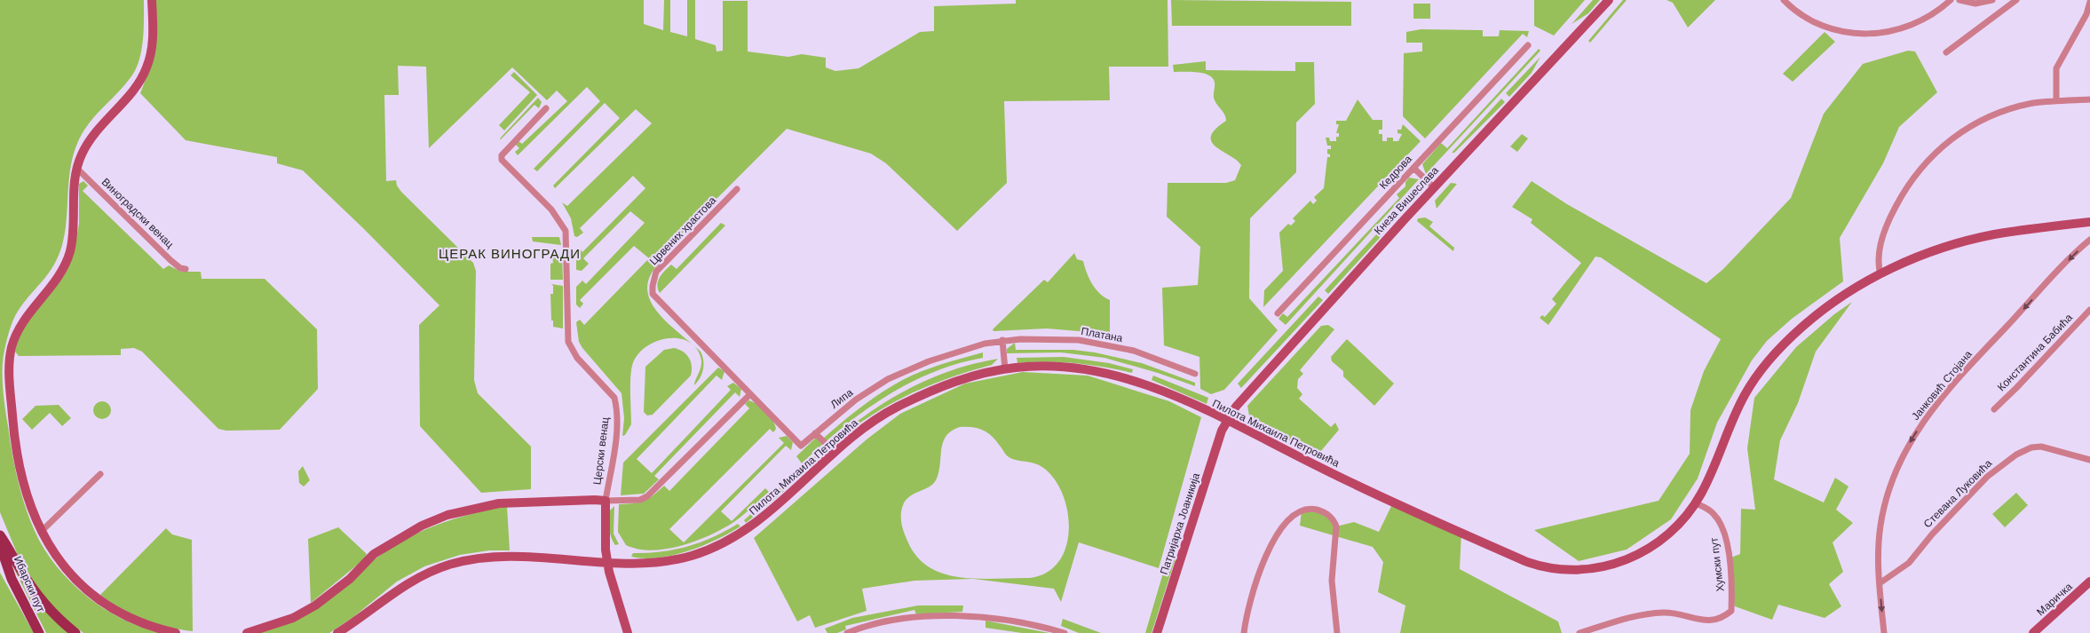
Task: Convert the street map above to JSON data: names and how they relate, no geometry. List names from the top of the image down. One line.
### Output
{"streets":{"main road":["Кнеза Вишеслава","Пилота Михаила Петровића","Церски венац","Патријарха Јоаникија","Ибарски пут","Маричка"],"street":["Кедрова","Виноградски венац","Црвених храстова","Платана","Константина Бабића","Јанковић Стојана","Липа","Стевана Луковића","Хумски пут"]},"crossings":[["Кнеза Вишеслава","Пилота Михаила Петровића"],["Кнеза Вишеслава","Патријарха Јоаникија"],["Црвених храстова","Липа"],["Платана","Липа"],["Јанковић Стојана","Стевана Луковића"],["Пилота Михаила Петровића","Церски венац"],["Пилота Михаила Петровића","Патријарха Јоаникија"],["Пилота Михаила Петровића","Хумски пут"]],"one_way":["Јанковић Стојана"],"districts":["ЦЕРАК ВИНОГРАДИ"]}
